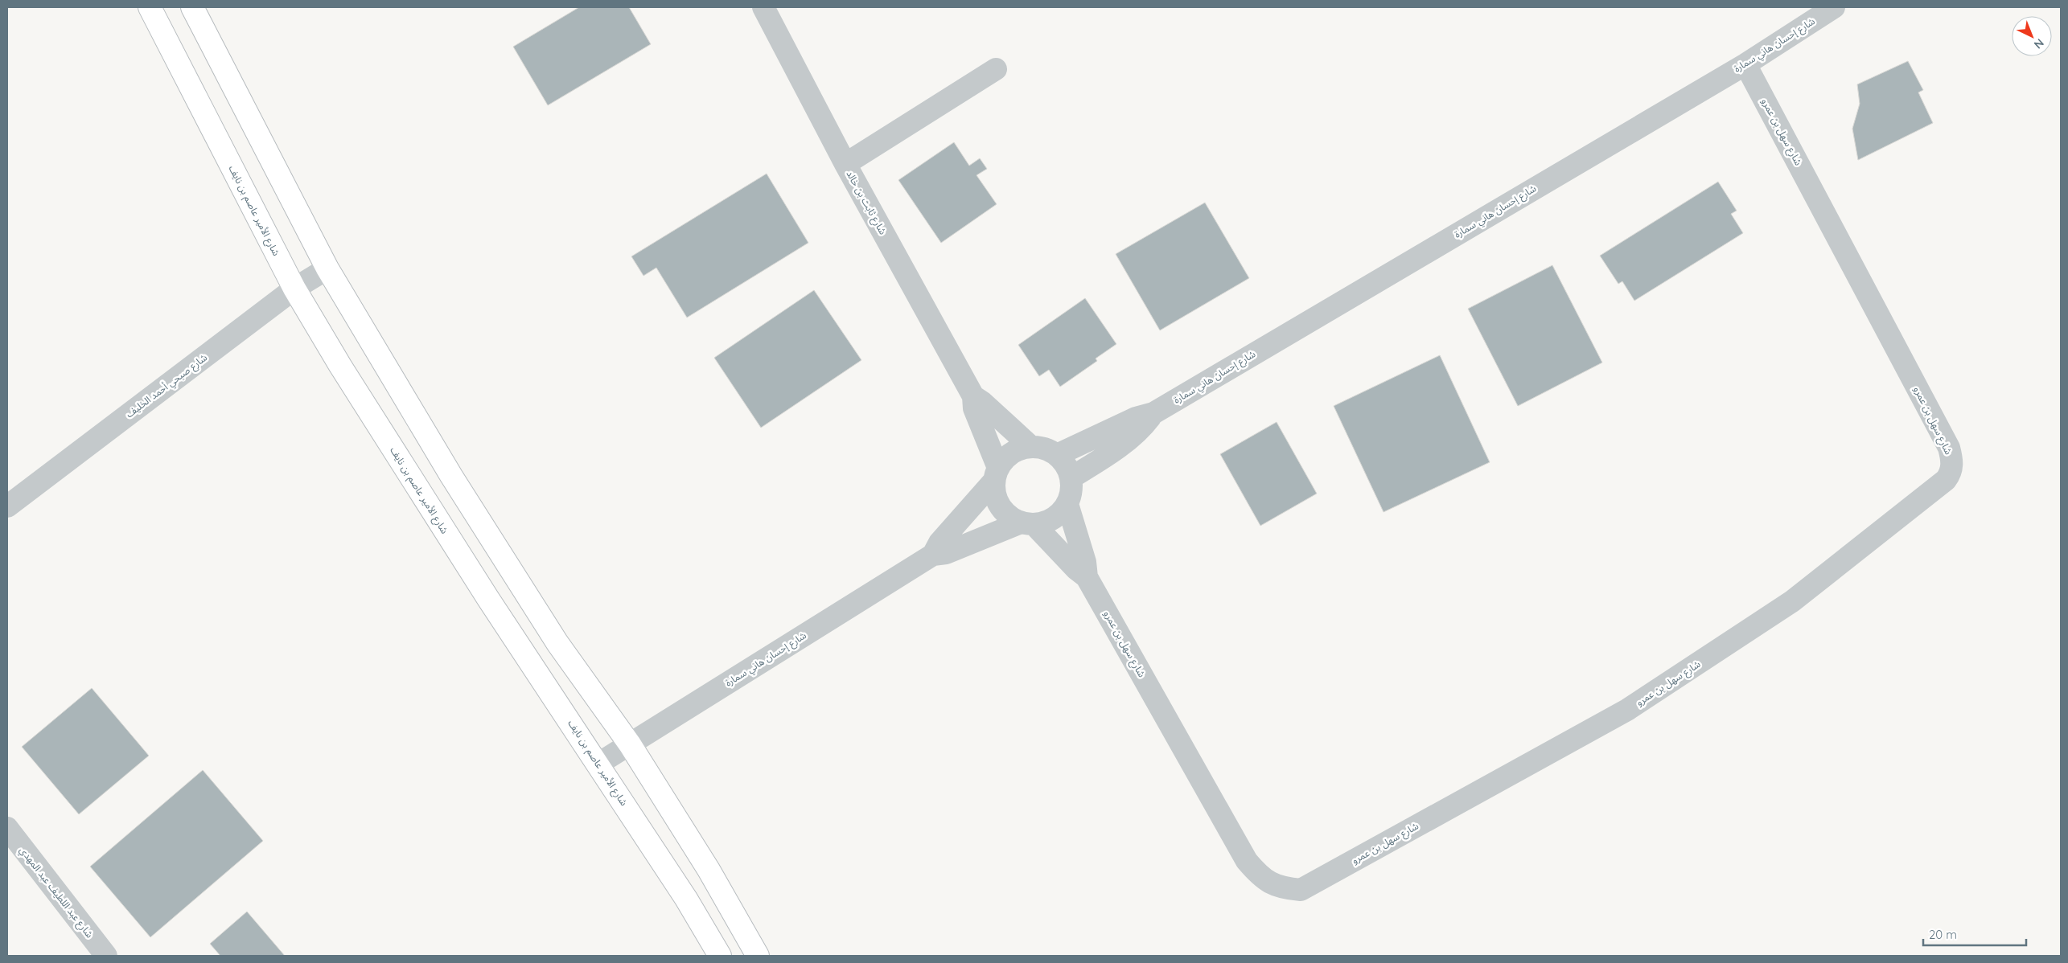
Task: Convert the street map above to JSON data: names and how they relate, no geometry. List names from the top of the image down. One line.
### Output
{"streets":{"main road":["شارع الأمير عاصم بن نايف"],"street":["شارع إحسان هاني سمارة","شارع سهل بن عمرو","شارع ثابت بن خالد","شارع صبحي أحمد الخليف","شارع عبد اللطيف عبد المهدي"]},"crossings":[["شارع إحسان هاني سمارة","شارع سهل بن عمرو"],["شارع إحسان هاني سمارة","شارع ثابت بن خالد"],["شارع إحسان هاني سمارة","شارع الأمير عاصم بن نايف"],["شارع سهل بن عمرو","شارع ثابت بن خالد"],["شارع الأمير عاصم بن نايف","شارع صبحي أحمد الخليف"]],"scale_bar":"20 m","north":"bottom right"}
